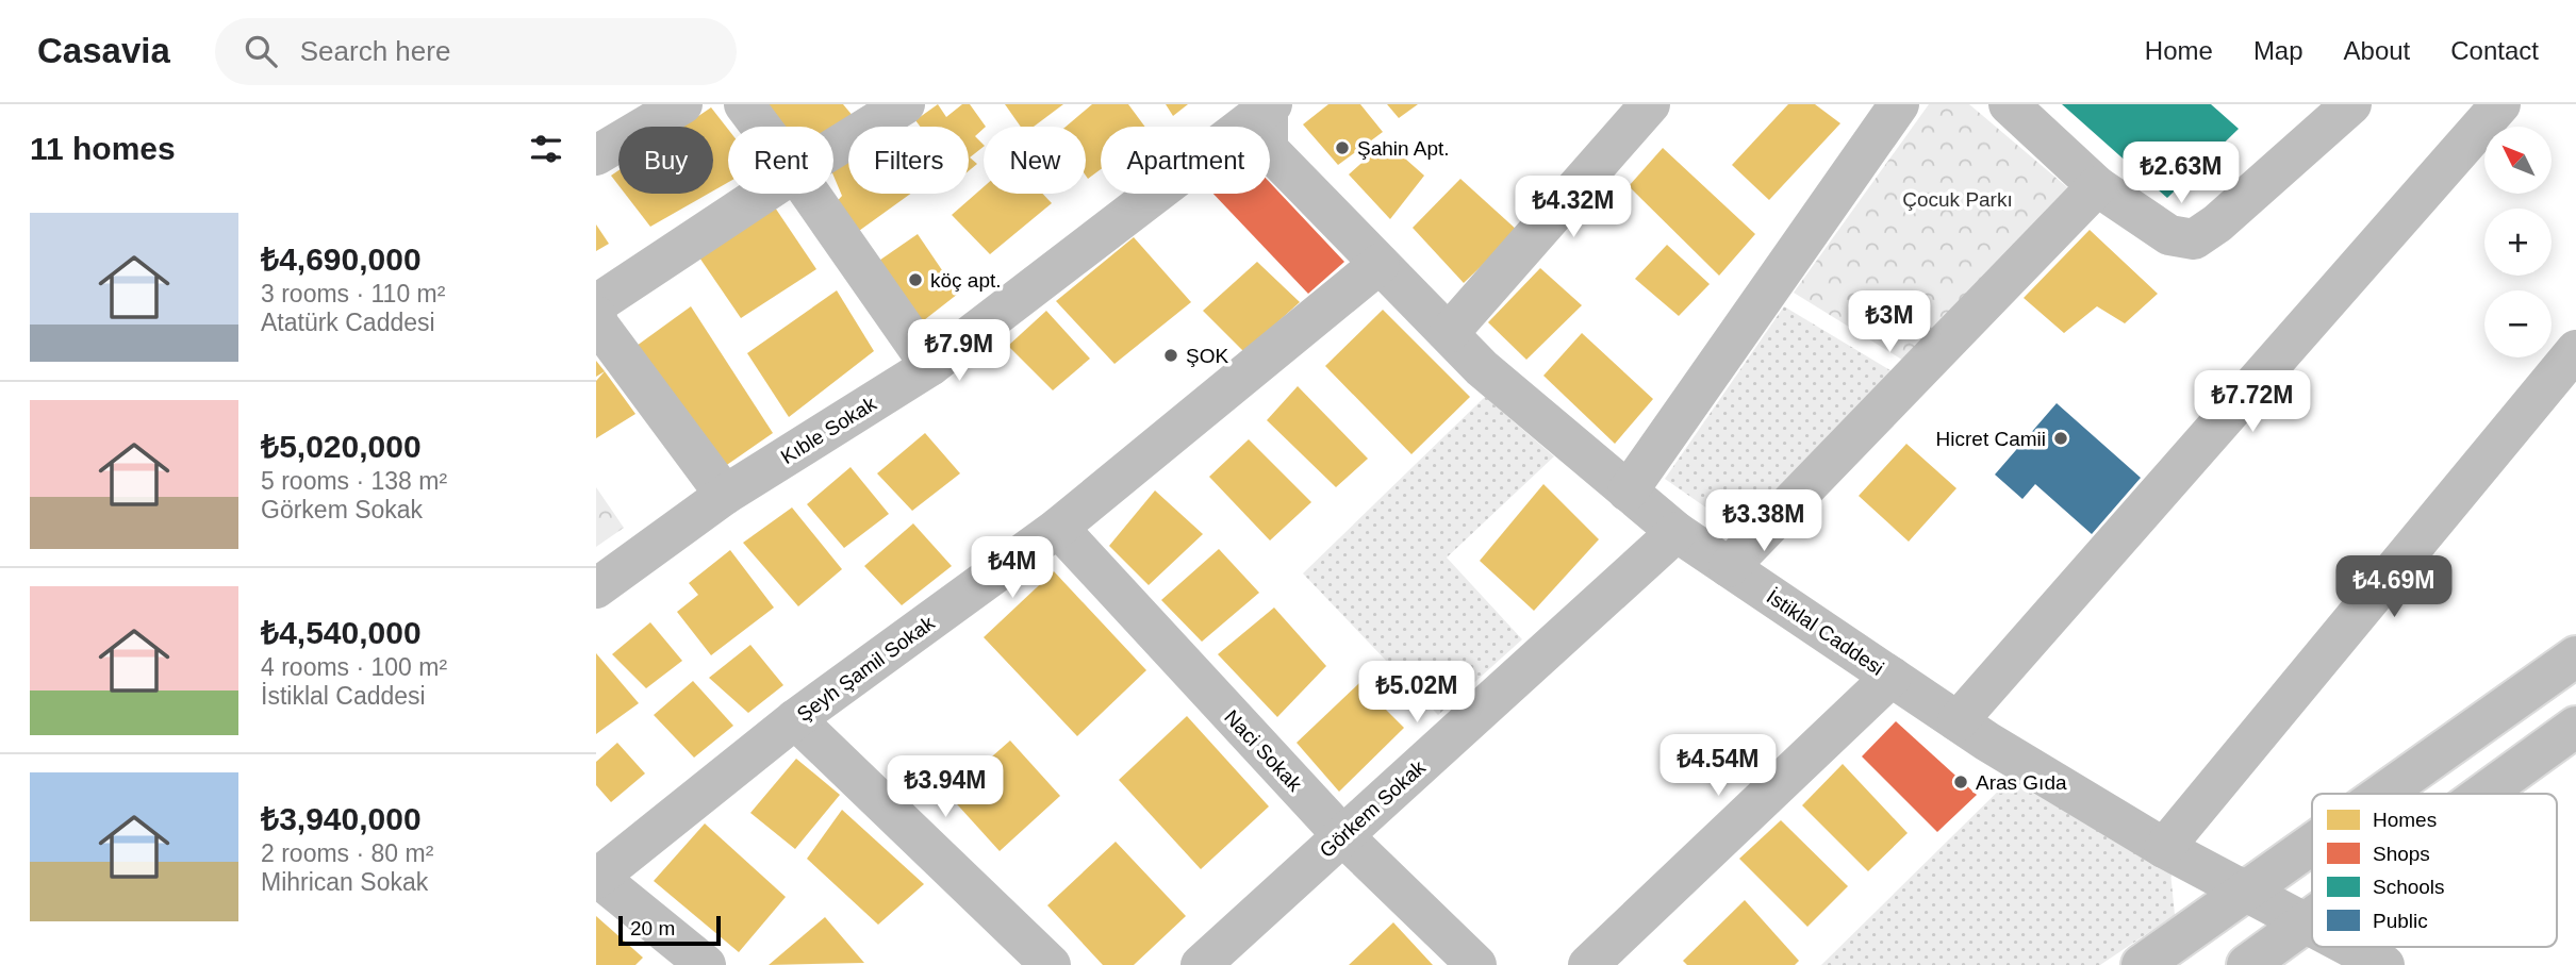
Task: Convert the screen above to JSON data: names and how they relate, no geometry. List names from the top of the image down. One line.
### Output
{"streets":{"street":["Kıble Sokak","İstiklal Caddesi","Şeyh Şamil Sokak","Naci Sokak","Görkem Sokak"]},"crossings":[["Kıble Sokak","İstiklal Caddesi"],["İstiklal Caddesi","Şeyh Şamil Sokak"],["İstiklal Caddesi","Görkem Sokak"],["Şeyh Şamil Sokak","Naci Sokak"],["Naci Sokak","Görkem Sokak"]],"parks":["Çocuk Parkı"],"places":["Şahin Apt.","köç apt.","ŞOK","Hicret Camii","Aras Gıda"],"legend":["Homes","Shops","Schools","Public"],"scale_bar":"20 m","north":"top left","page":{"header":"Casavia","search":"Search here","nav":["Home","Map","About","Contact"],"heading":"11 homes","map_buttons":["+","−"],"chip":["Buy","Rent","Filters","New","Apartment"],"price":["₺2.63M","₺4.32M","₺3M","₺7.9M","₺7.72M","₺3.38M","₺4M","₺4.69M","₺5.02M","₺4.54M","₺3.94M"],"list":[{"name":"₺4,690,000","note":"3 rooms · 110 m² · Atatürk Caddesi"},{"name":"₺5,020,000","note":"5 rooms · 138 m² · Görkem Sokak"},{"name":"₺4,540,000","note":"4 rooms · 100 m² · İstiklal Caddesi"},{"name":"₺3,940,000","note":"2 rooms · 80 m² · Mihrican Sokak"}],"scale":"20 m"}}
